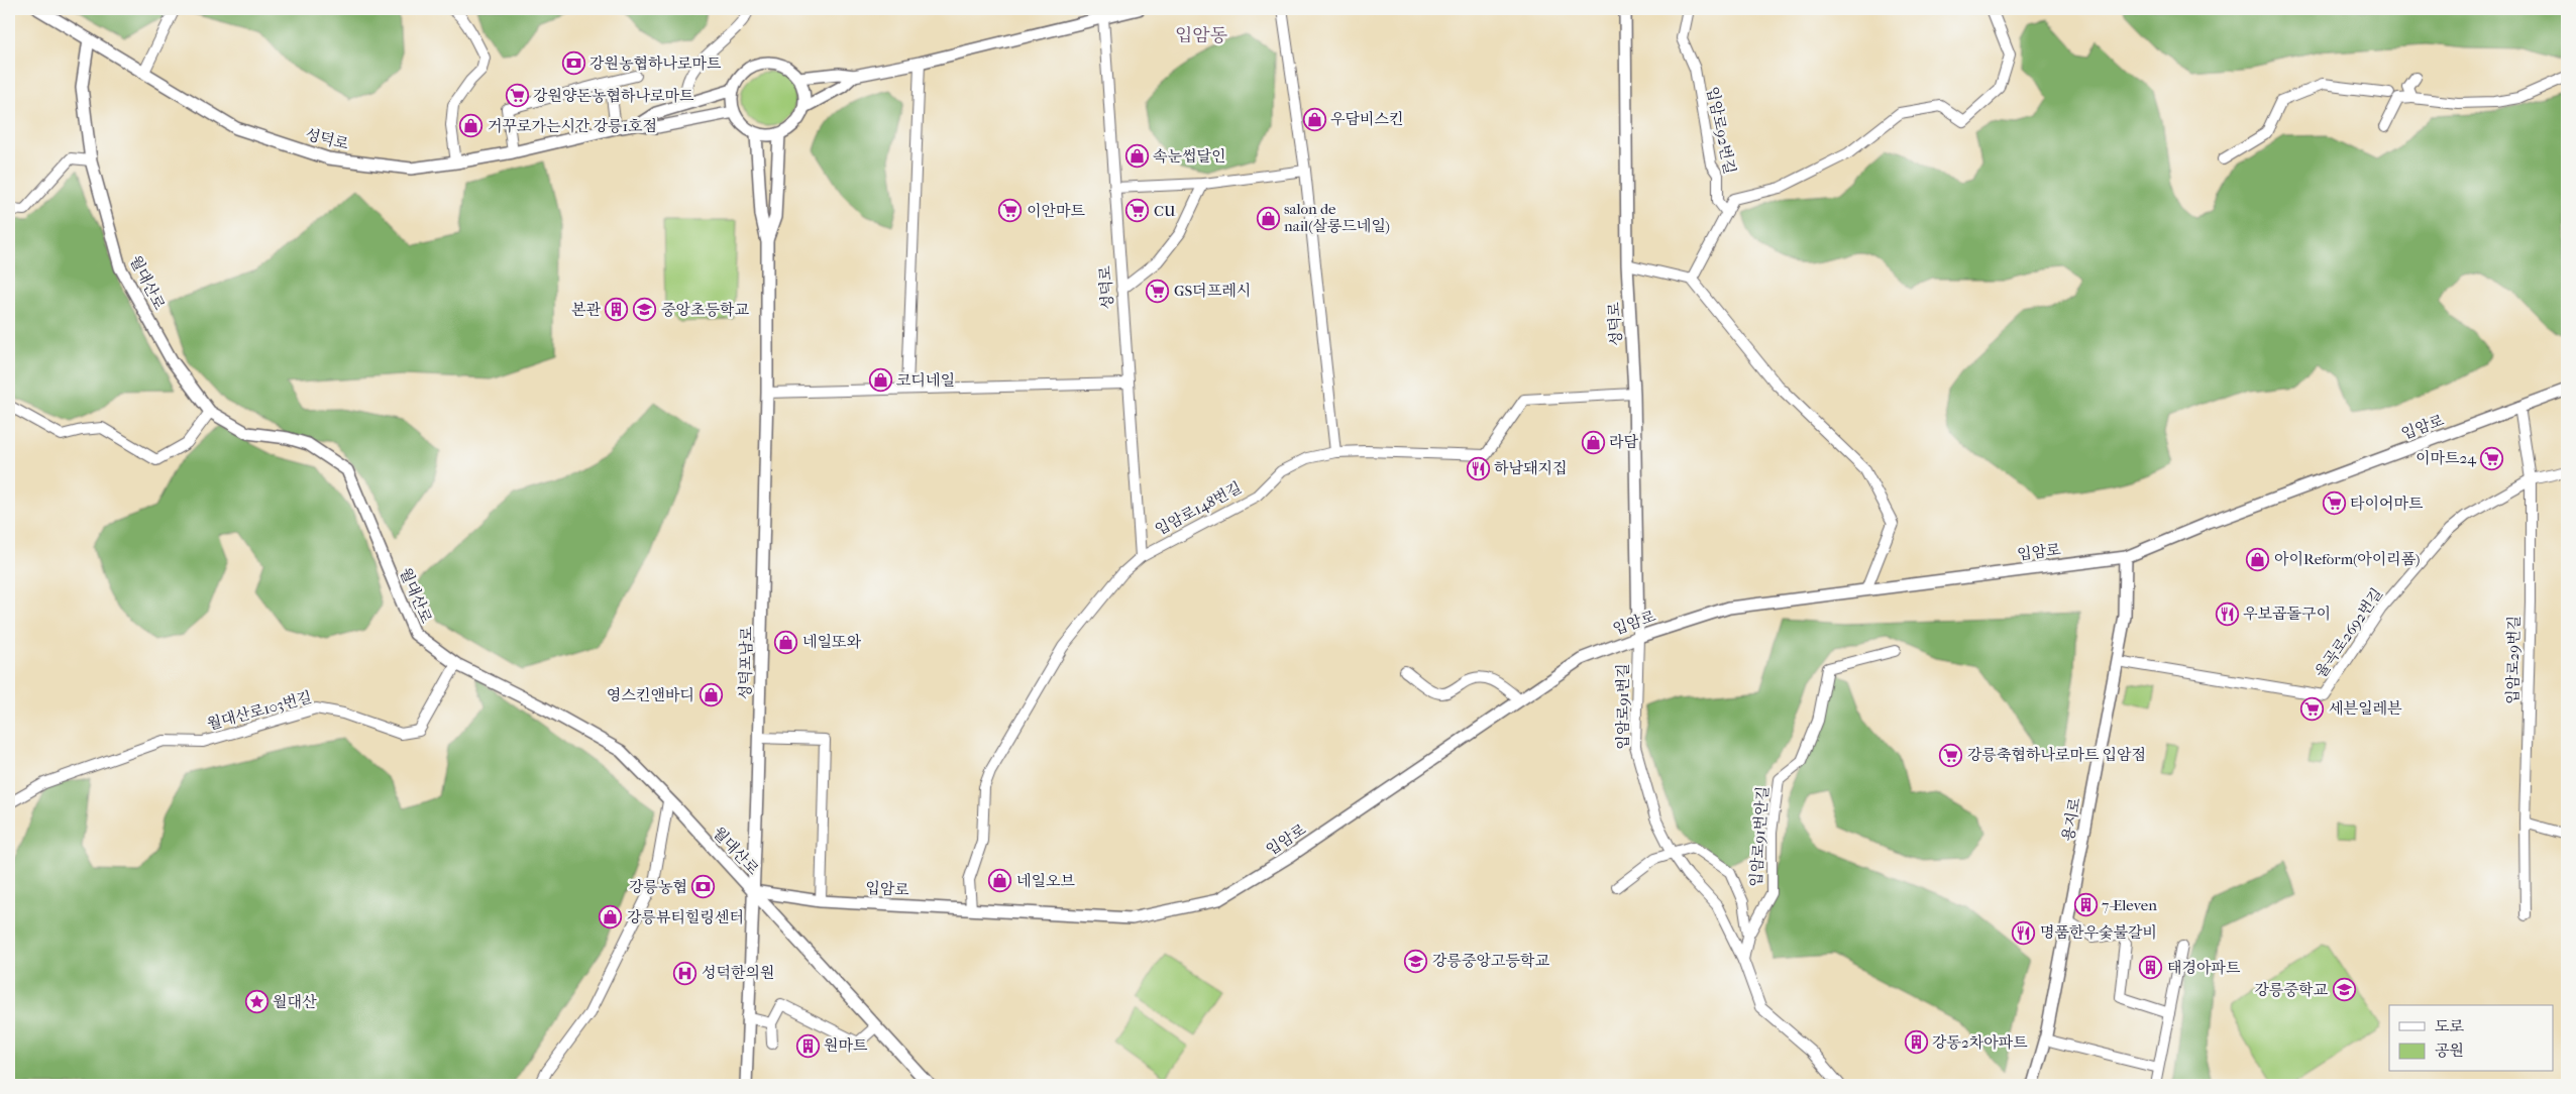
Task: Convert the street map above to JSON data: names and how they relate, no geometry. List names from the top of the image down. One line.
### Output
{"streets":{"street":["입암로92번길","성덕로","월대산로","입암로","입암로148번길","율곡로2692번길","입암로29번길","성덕포남로","입암로91번길","월대산로103번길","용지로","입암로91번안길"]},"crossings":[["성덕로","월대산로"],["성덕로","입암로"],["성덕로","입암로148번길"],["성덕로","입암로91번길"],["월대산로","입암로"],["월대산로","성덕포남로"],["월대산로","월대산로103번길"],["입암로","입암로148번길"],["입암로","입암로29번길"],["입암로","성덕포남로"],["입암로","입암로91번길"],["입암로","용지로"],["율곡로2692번길","입암로29번길"],["율곡로2692번길","용지로"]],"districts":["입암동"],"places":{"bank":["강원농협하나로마트","강릉농협"],"supermarket":["강원양돈농협하나로마트","이안마트","CU","GS더프레시","이마트24","타이어마트","세븐일레븐","강릉축협하나로마트 입암점"],"shop":["우담비스킨","거꾸로가는시간 강릉1호점","속눈썹달인","salon de nail(살롱드네일)","코디네일","라담","아이Reform(아이리폼)","네일또와","영스킨앤바디","네일오브","강릉뷰티힐링센터"],"building":["본관","7-Eleven","태경아파트","강동2차아파트","원마트"],"school or university":["중앙초등학교","강릉중앙고등학교","강릉중학교"],"restaurant":["하남돼지집","우보곱돌구이","명품한우숯불갈비"],"hospital":["성덕한의원"],"place":["월대산"]},"legend":["도로","공원"]}
